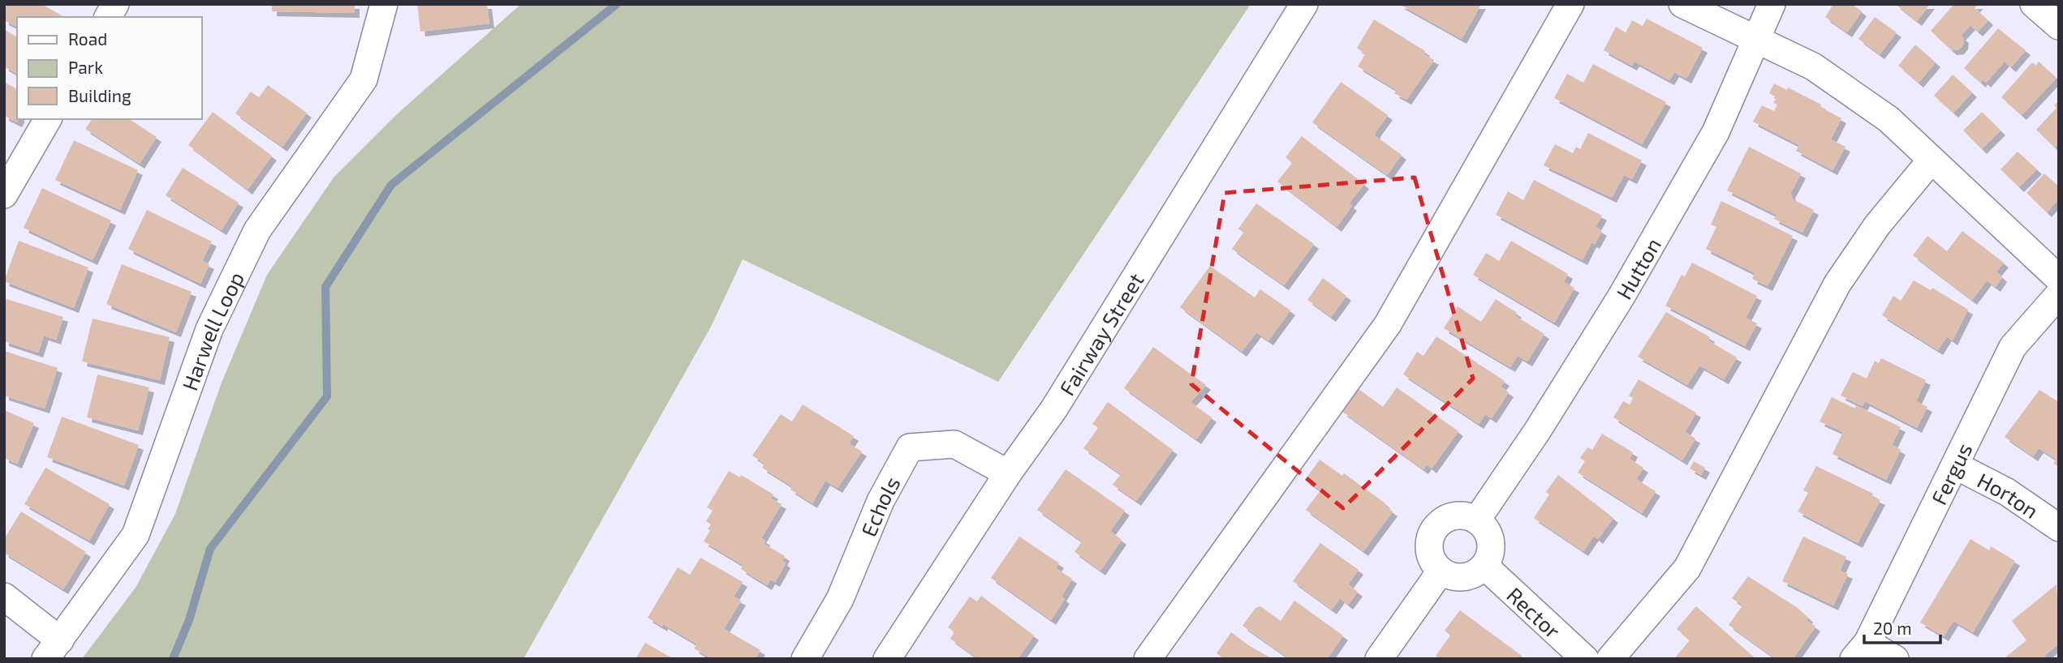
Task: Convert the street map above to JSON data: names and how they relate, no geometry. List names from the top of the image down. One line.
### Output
{"streets":{"street":["Hutton","Harwell Loop","Fairway Street","Fergus","Horton","Echols","Rector"]},"crossings":[["Hutton","Rector"],["Fairway Street","Echols"],["Fergus","Horton"]],"legend":["Road","Park","Building"],"scale_bar":"20 m"}
